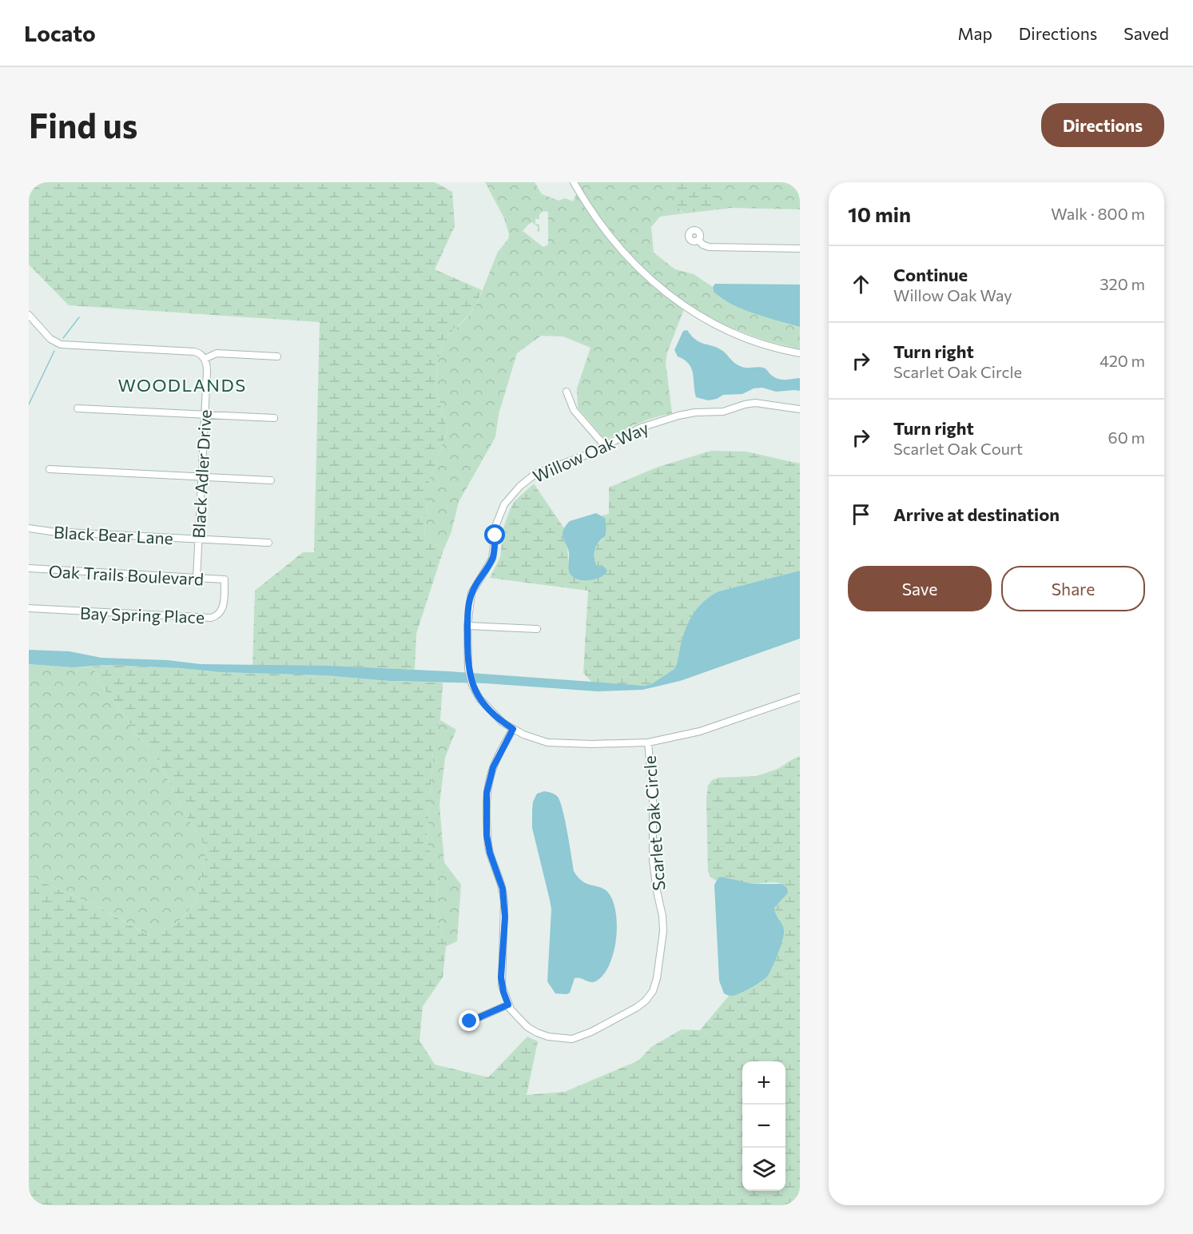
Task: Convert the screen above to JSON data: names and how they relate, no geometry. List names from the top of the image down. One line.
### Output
{"streets":{"street":["Willow Oak Way","Black Adler Drive","Black Bear Lane","Oak Trails Boulevard","Bay Spring Place","Scarlet Oak Circle"]},"crossings":[["Willow Oak Way","Scarlet Oak Circle"],["Black Adler Drive","Black Bear Lane"],["Black Adler Drive","Oak Trails Boulevard"],["Oak Trails Boulevard","Bay Spring Place"]],"districts":["WOODLANDS"],"page":{"header":"Locato","nav":["Map","Directions","Saved"],"buttons":["Directions",["Save","Share"]],"title":"Find us","heading":["10 min","Walk · 800 m"],"list":[["Continue","Willow Oak Way","320 m"],["Turn right","Scarlet Oak Circle","420 m"],["Turn right","Scarlet Oak Court","60 m"],"Arrive at destination"],"map_buttons":["+","−"]}}
